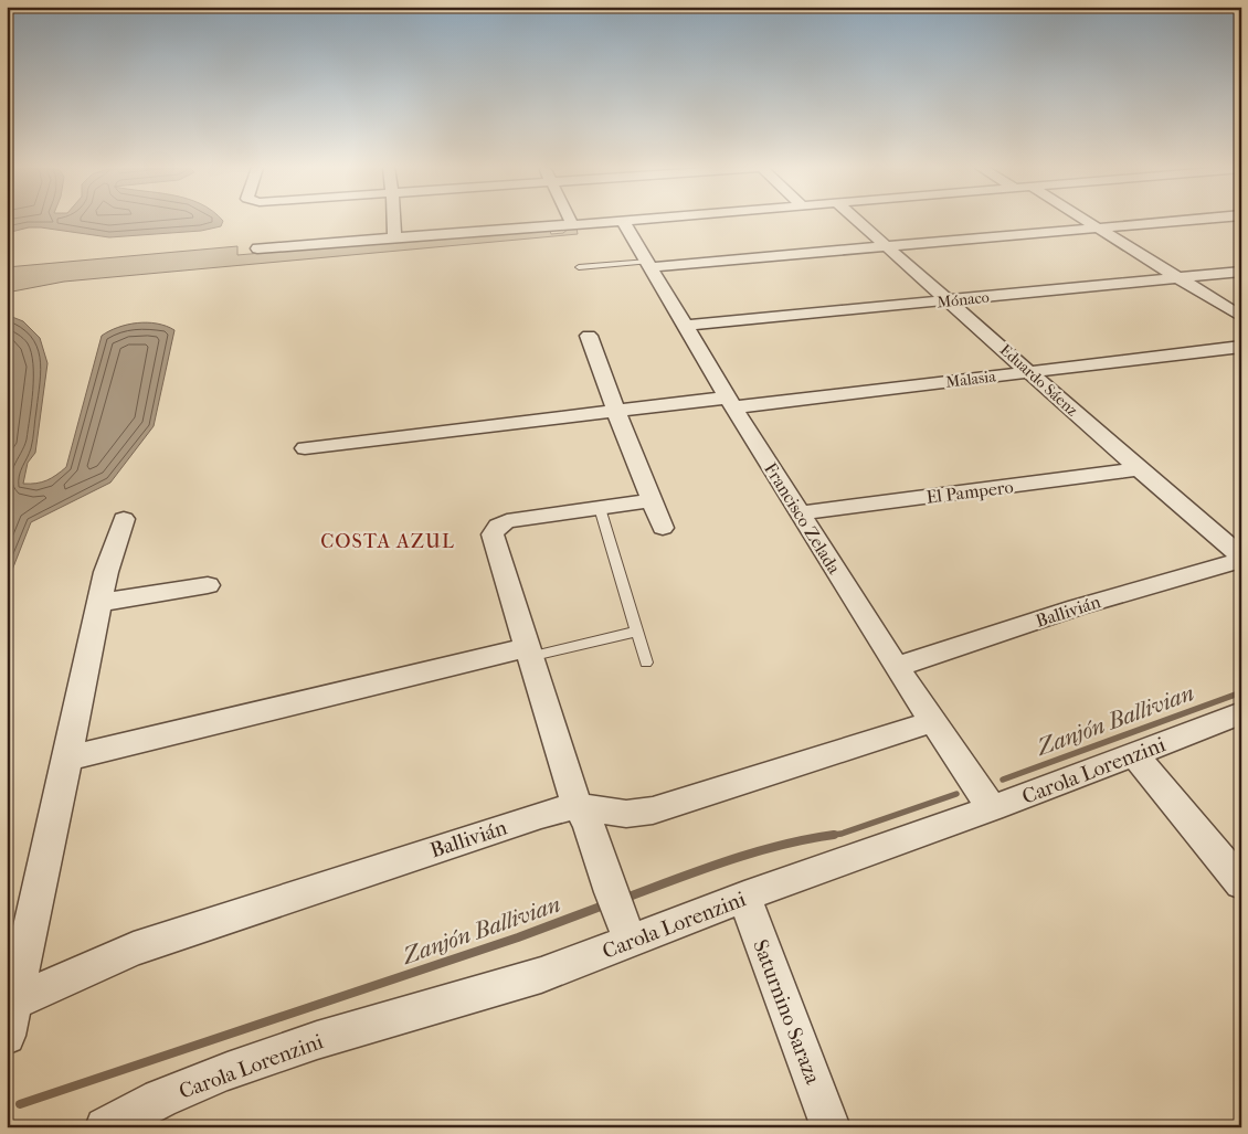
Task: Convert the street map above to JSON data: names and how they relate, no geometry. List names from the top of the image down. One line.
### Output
{"streets":{"street":["Mónaco","Malasia","Eduardo Sáenz","El Pampero","Francisco Zelada","Ballivián","Carola Lorenzini","Saturnino Saraza"]},"crossings":[["Mónaco","Eduardo Sáenz"],["Mónaco","Francisco Zelada"],["Malasia","Eduardo Sáenz"],["Malasia","Francisco Zelada"],["Eduardo Sáenz","El Pampero"],["Eduardo Sáenz","Ballivián"],["El Pampero","Francisco Zelada"],["Francisco Zelada","Ballivián"],["Francisco Zelada","Carola Lorenzini"],["Carola Lorenzini","Saturnino Saraza"]],"districts":["COSTA AZUL"],"water":["Zanjón Ballivian"]}
